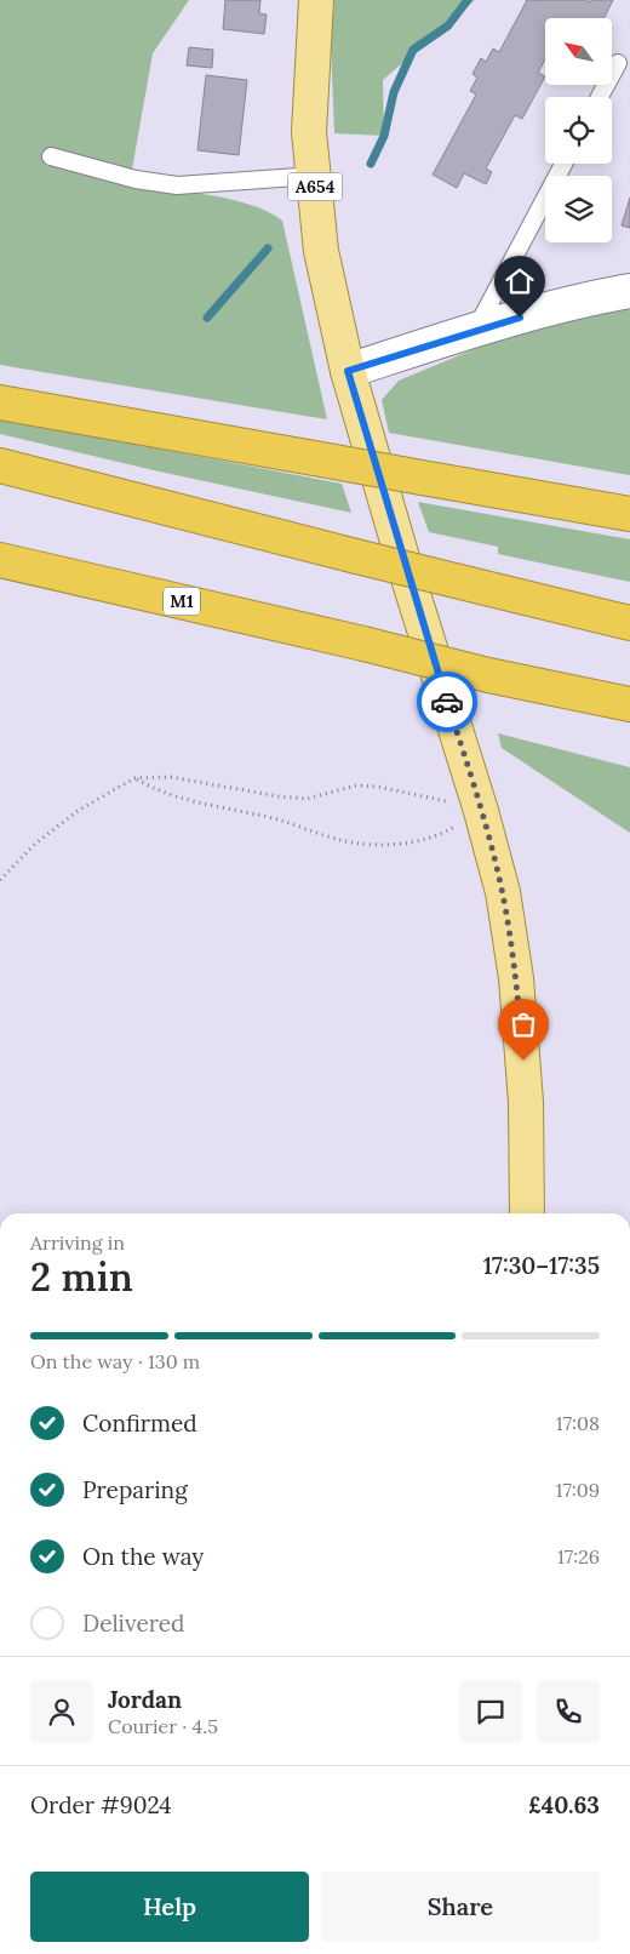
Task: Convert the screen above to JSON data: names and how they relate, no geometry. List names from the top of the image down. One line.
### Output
{"streets":{"highway":["M1"],"main road":["A654"]},"north":"top left","page":{"heading":["2 min","Arriving in","17:30–17:35"],"panel":["Jordan","Courier · 4.5","Order #9024","£40.63"],"bar":"On the way · 130 m","list":[["Confirmed","17:08"],["Preparing","17:09"],["On the way","17:26"],"Delivered"],"buttons":["Help","Share"]}}
